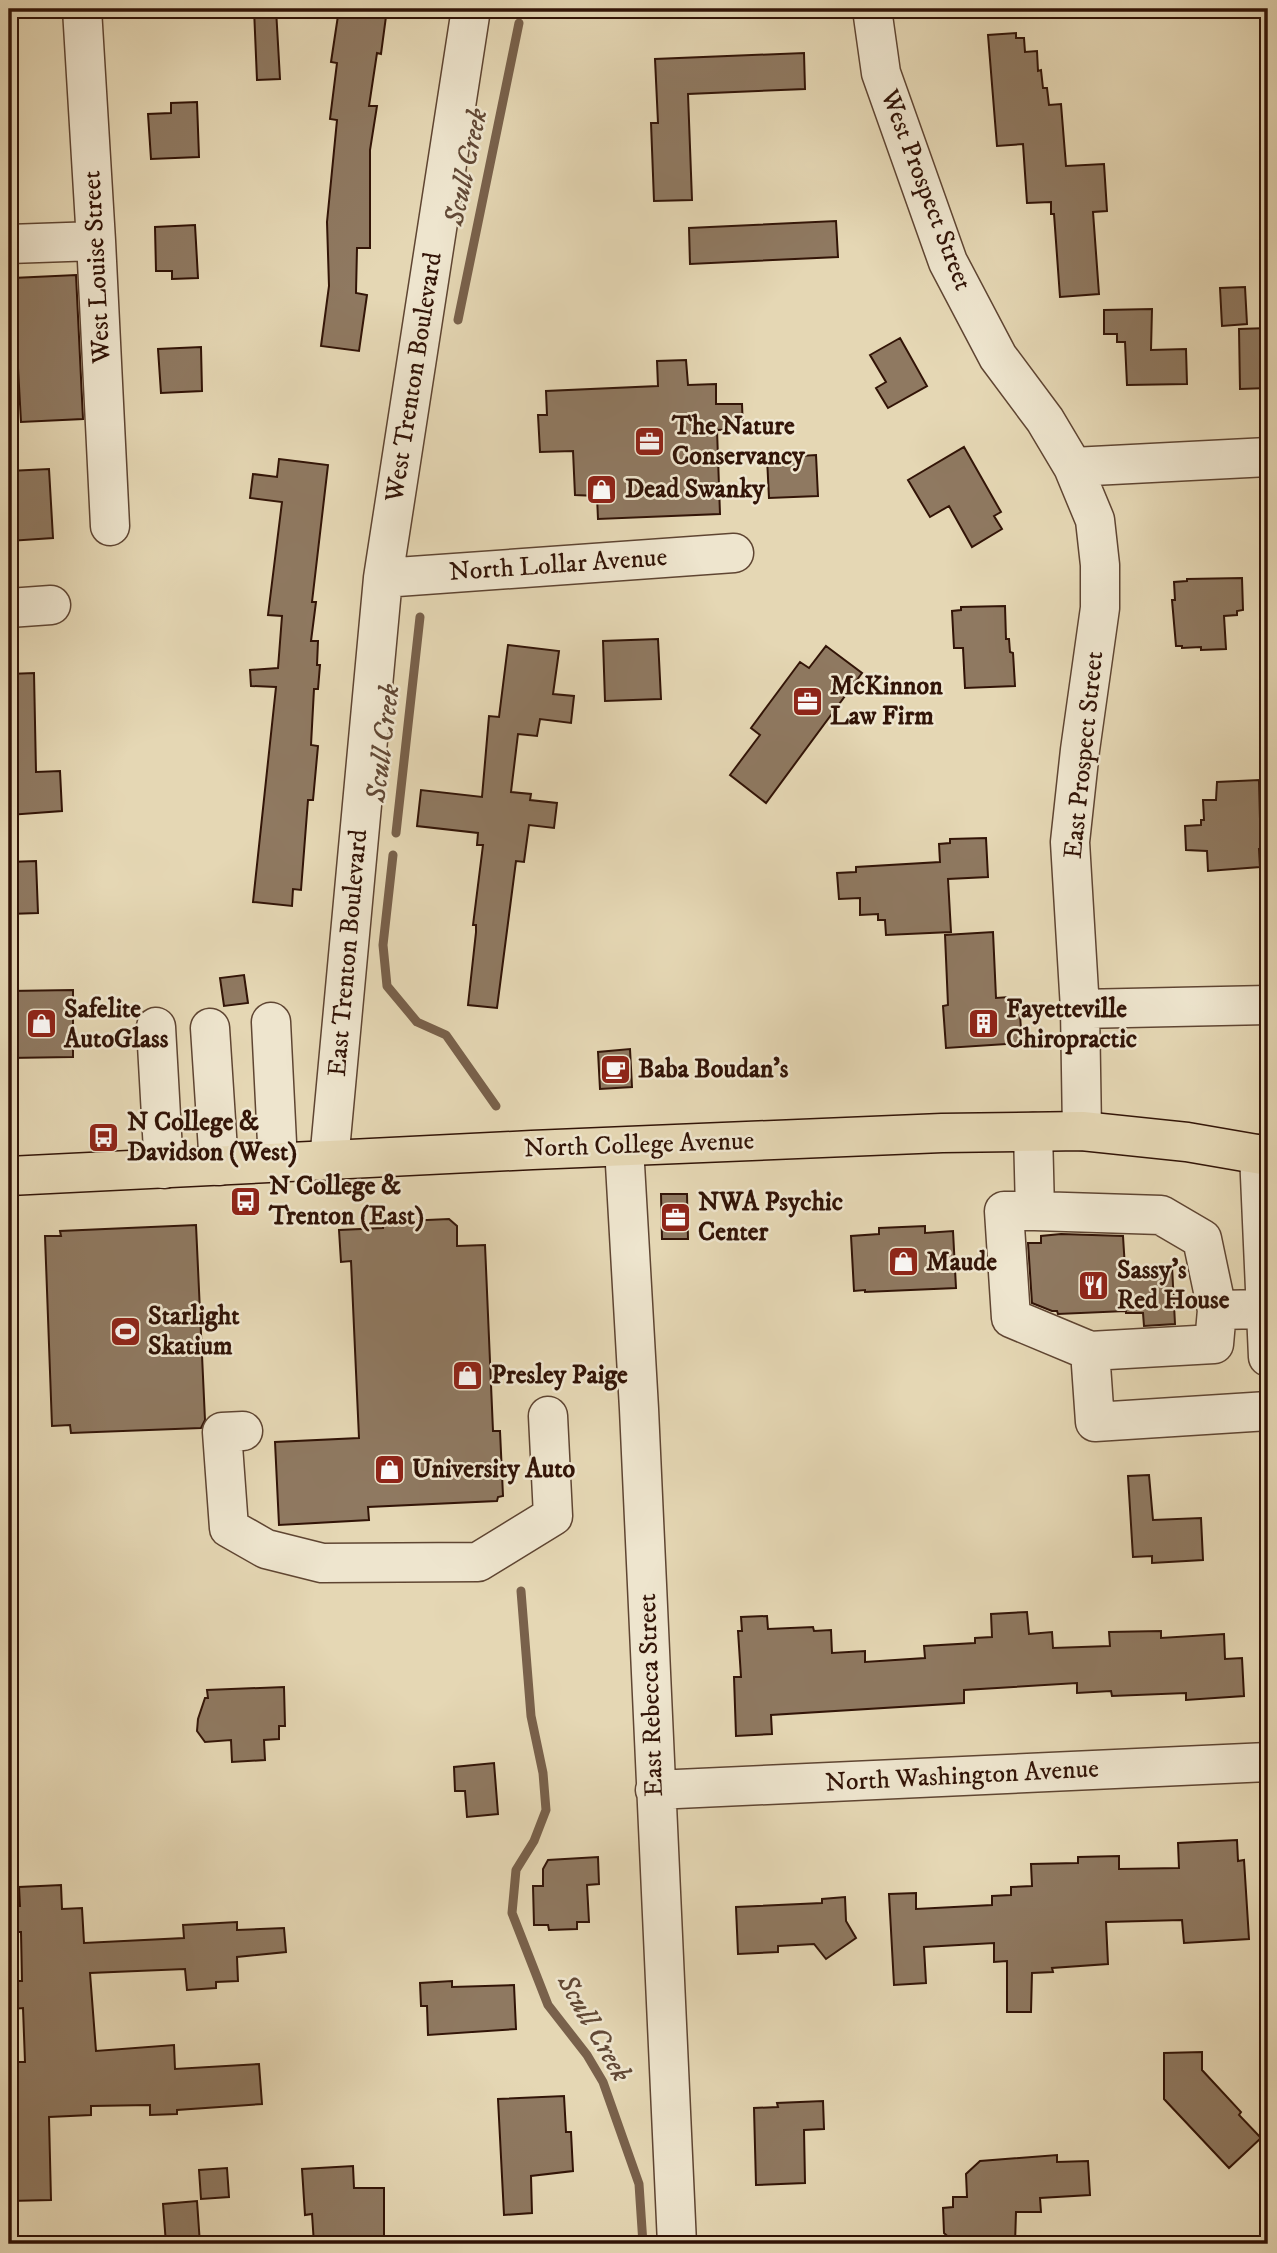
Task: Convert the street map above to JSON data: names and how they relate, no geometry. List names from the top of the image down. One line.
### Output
{"streets":{"main road":["North College Avenue"],"street":["West Prospect Street","West Louise Street","West Trenton Boulevard","North Lollar Avenue","East Prospect Street","East Trenton Boulevard","East Rebecca Street","North Washington Avenue"]},"crossings":[["West Prospect Street","East Prospect Street"],["West Trenton Boulevard","North Lollar Avenue"],["West Trenton Boulevard","East Trenton Boulevard"],["North Lollar Avenue","East Trenton Boulevard"],["East Prospect Street","North College Avenue"],["East Trenton Boulevard","North College Avenue"],["North College Avenue","East Rebecca Street"],["East Rebecca Street","North Washington Avenue"]],"water":["Scull Creek"],"places":{"office":["The Nature Conservancy","McKinnon Law Firm","NWA Psychic Center"],"shop":["Dead Swanky","Safelite AutoGlass","Maude","Presley Paige","University Auto"],"building":["Fayetteville Chiropractic"],"cafe":["Baba Boudan's"],"bus stop":["N College & Davidson (West)","N College & Trenton (East)"],"restaurant":["Sassy’s Red House"],"sports":["Starlight Skatium"]}}
